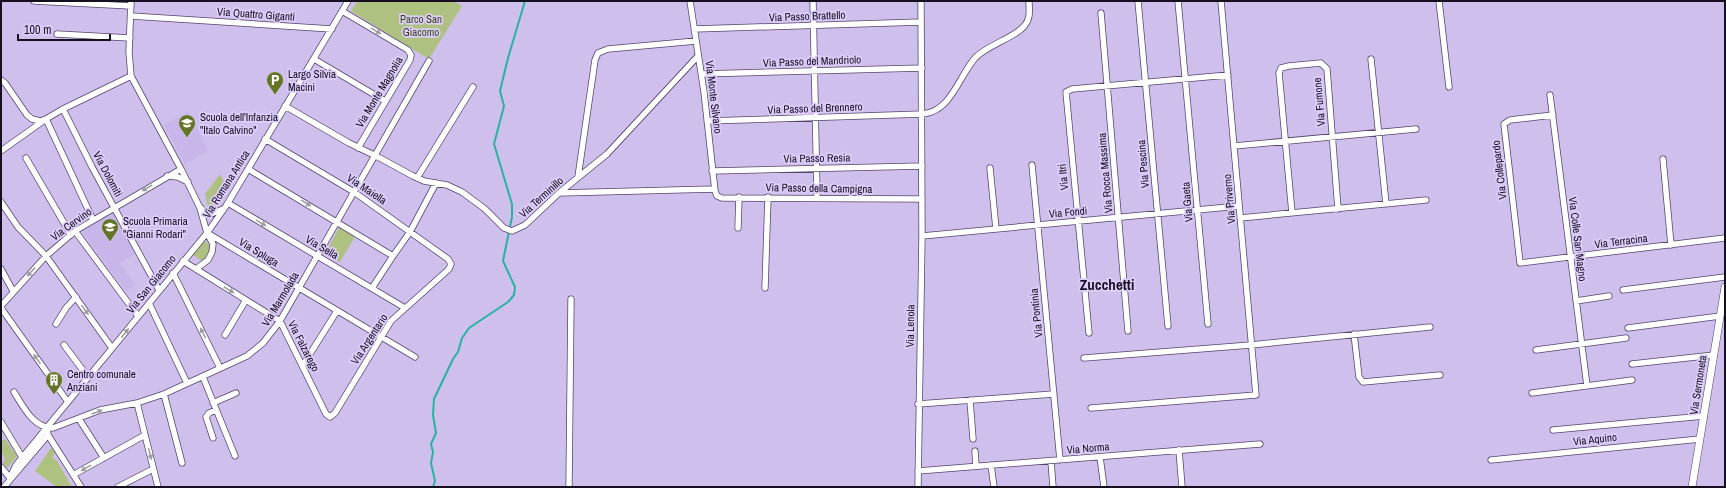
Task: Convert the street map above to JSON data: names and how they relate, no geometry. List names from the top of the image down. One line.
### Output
{"streets":{"street":["Via Quattro Giganti","Via Passo Brattello","Via Passo del Mandriolo","Via Monte Magnolia","Via Monte Silvano","Via Fumone","Via Passo del Brennero","Via Passo Resia","Via Pescina","Via Collepardo","Via Rocca Massima","Via Dolomiti","Via Itri","Via Romana Antica","Via Passo della Campigna","Via Maiella","Via Terminillo","Via Priverno","Via Gaeta","Via Fondi","Via Cervino","Via Colle San Magno","Via Terracina","Via Sella","Via Spluga","Via San Giacomo","Via Marmolada","Via Pontinia","Via Lenola","Via Argentario","Via Falzarego","Via Sermoneta","Via Aquino","Via Norma"]},"crossings":[["Via Quattro Giganti","Via Romana Antica"],["Via Passo Brattello","Via Monte Silvano"],["Via Passo Brattello","Via Lenola"],["Via Passo del Mandriolo","Via Monte Silvano"],["Via Passo del Mandriolo","Via Lenola"],["Via Monte Magnolia","Via Romana Antica"],["Via Monte Magnolia","Via Terminillo"],["Via Monte Silvano","Via Passo del Brennero"],["Via Monte Silvano","Via Passo Resia"],["Via Monte Silvano","Via Passo della Campigna"],["Via Monte Silvano","Via Terminillo"],["Via Passo del Brennero","Via Lenola"],["Via Passo Resia","Via Lenola"],["Via Pescina","Via Fondi"],["Via Collepardo","Via Colle San Magno"],["Via Collepardo","Via Terracina"],["Via Rocca Massima","Via Itri"],["Via Rocca Massima","Via Fondi"],["Via Dolomiti","Via Cervino"],["Via Dolomiti","Via San Giacomo"],["Via Itri","Via Fondi"],["Via Romana Antica","Via Maiella"],["Via Romana Antica","Via Terminillo"],["Via Romana Antica","Via Sella"],["Via Romana Antica","Via Spluga"],["Via Romana Antica","Via San Giacomo"],["Via Passo della Campigna","Via Lenola"],["Via Maiella","Via Marmolada"],["Via Maiella","Via Argentario"],["Via Terminillo","Via Marmolada"],["Via Priverno","Via Fondi"],["Via Gaeta","Via Fondi"],["Via Fondi","Via Pontinia"],["Via Fondi","Via Lenola"],["Via Colle San Magno","Via Terracina"],["Via Sella","Via Marmolada"],["Via Sella","Via Argentario"],["Via Spluga","Via San Giacomo"],["Via Spluga","Via Marmolada"],["Via Spluga","Via Argentario"],["Via San Giacomo","Via Marmolada"],["Via San Giacomo","Via Falzarego"],["Via Marmolada","Via Falzarego"],["Via Pontinia","Via Norma"],["Via Lenola","Via Norma"],["Via Argentario","Via Falzarego"],["Via Sermoneta","Via Aquino"]],"one_way":["Via Cervino"],"districts":["Zucchetti"],"parks":["Parco San Giacomo"],"places":{"parking":["Largo Silvia Macini"],"school or university":["Scuola dell'Infanzia \"Italo Calvino\"","Scuola Primaria \"Gianni Rodari\""],"building":["Centro comunale Anziani"]},"scale_bar":"100 m"}
